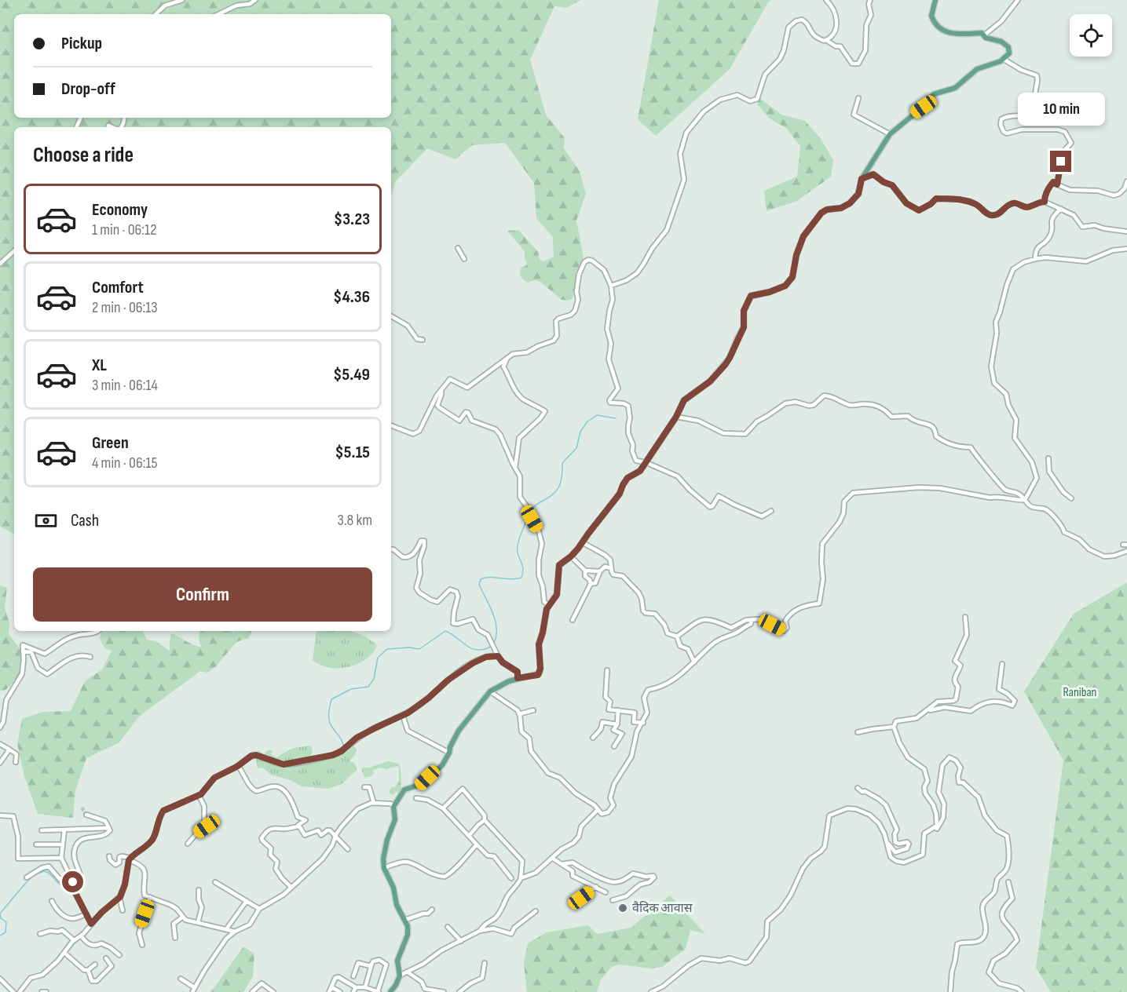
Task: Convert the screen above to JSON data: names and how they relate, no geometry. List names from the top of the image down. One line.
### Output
{"parks":["Raniban"],"places":["वैदिक आवास"],"page":{"banner":["Pickup","Drop-off"],"bubble":"10 min","heading":"Choose a ride","list":[{"name":"Economy","note":"1 min · 06:12","value":"$3.23"},{"name":"Comfort","note":"2 min · 06:13","value":"$4.36"},{"name":"XL","note":"3 min · 06:14","value":"$5.49"},{"name":"Green","note":"4 min · 06:15","value":"$5.15"}],"pay":["Cash","3.8 km"],"buttons":"Confirm"}}
